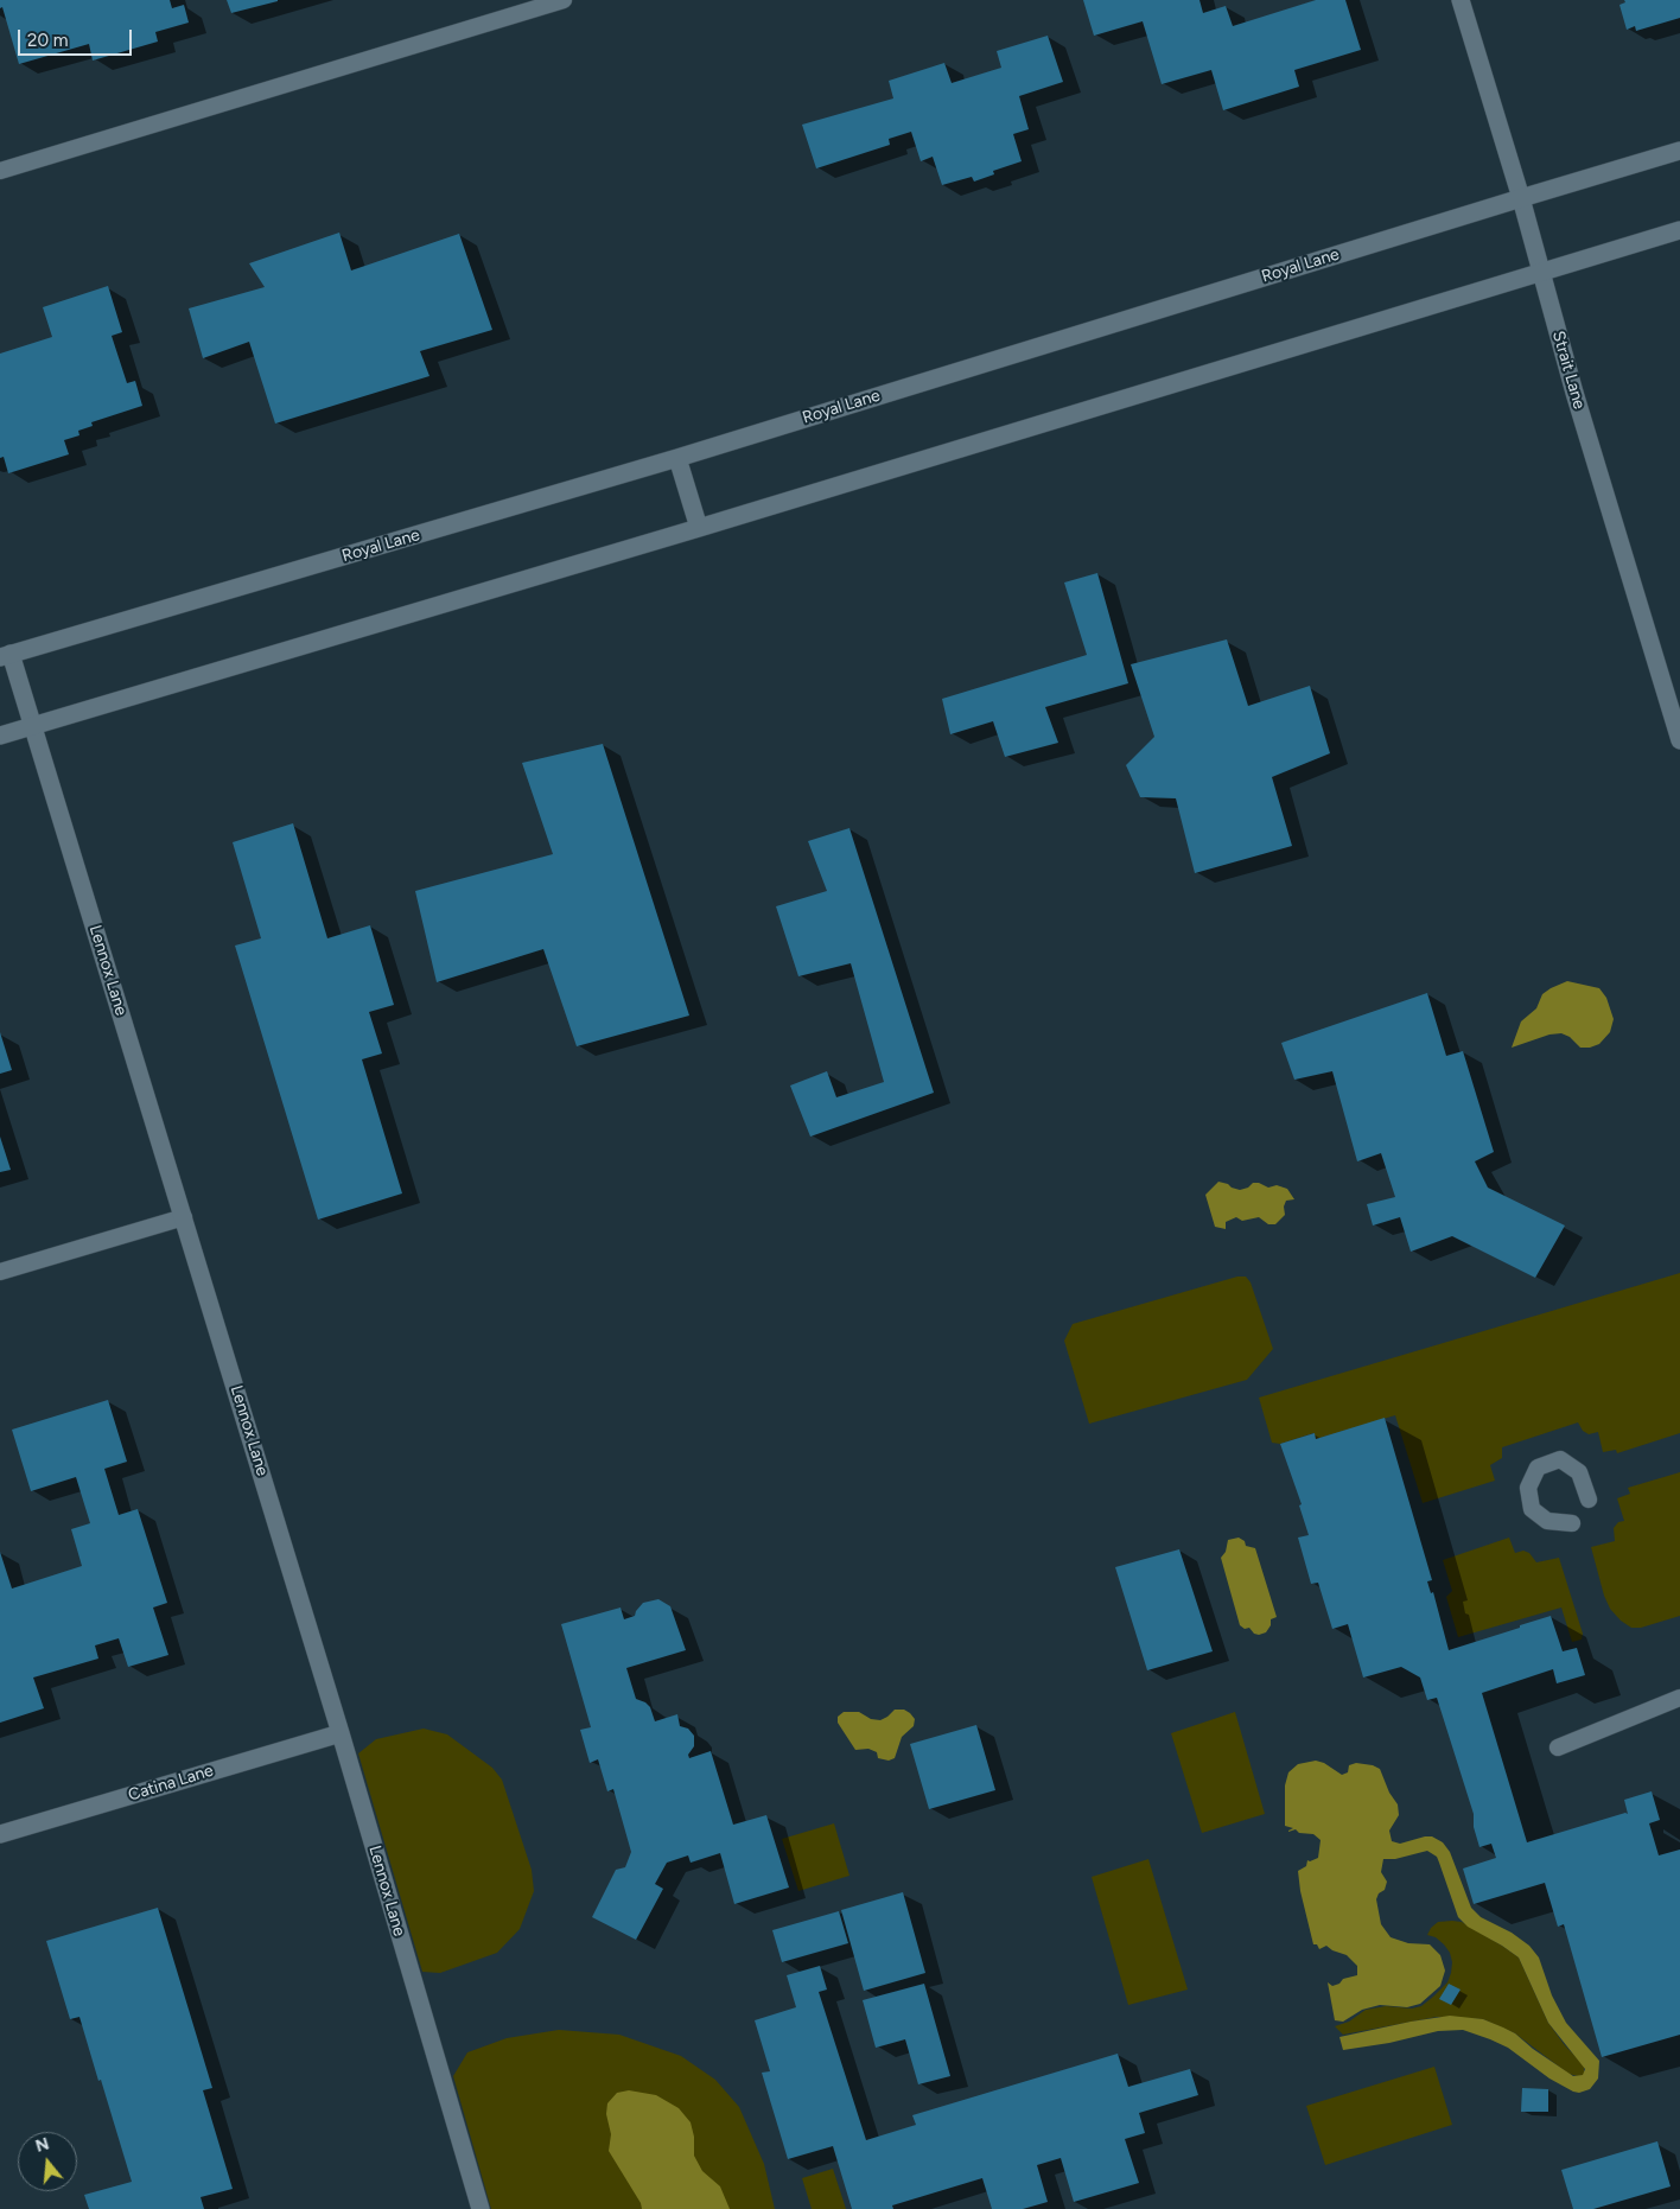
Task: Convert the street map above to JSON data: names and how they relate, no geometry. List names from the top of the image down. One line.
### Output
{"streets":{"main road":["Royal Lane","Strait Lane","Lennox Lane","Catina Lane"]},"crossings":[["Royal Lane","Strait Lane"],["Royal Lane","Lennox Lane"],["Lennox Lane","Catina Lane"]],"scale_bar":"20 m","north":"top"}
